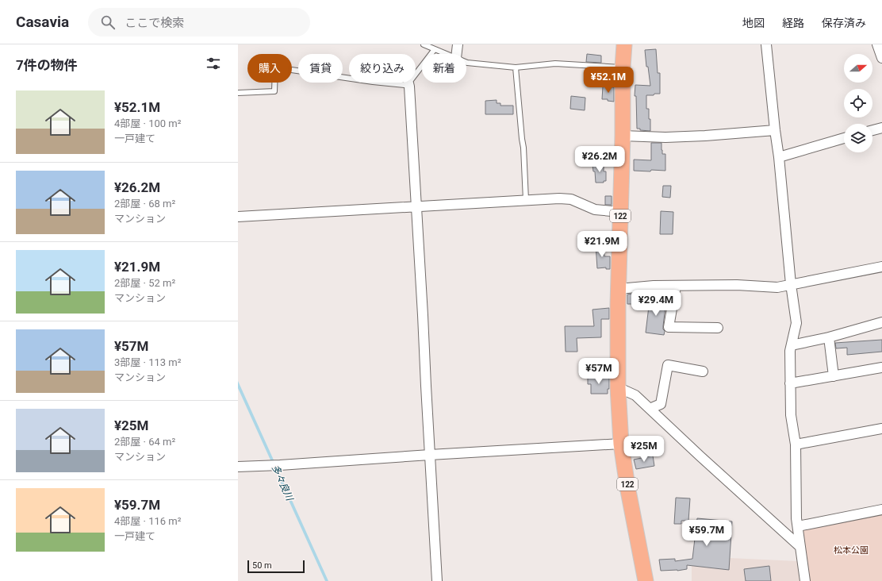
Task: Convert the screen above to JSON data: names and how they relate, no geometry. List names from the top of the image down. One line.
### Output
{"streets":{"highway":["122"]},"water":["多々良川"],"parks":["松本公園"],"scale_bar":"50 m","north":"right","page":{"header":"Casavia","search":"ここで検索","nav":["地図","経路","保存済み"],"heading":"7件の物件","chip":["購入","賃貸","絞り込み","新着"],"price":["¥52.1M","¥26.2M","¥21.9M","¥29.4M","¥57M","¥25M","¥59.7M"],"list":[{"name":"¥52.1M","note":"4部屋 · 100 m² · 一戸建て"},{"name":"¥26.2M","note":"2部屋 · 68 m² · マンション"},{"name":"¥21.9M","note":"2部屋 · 52 m² · マンション"},{"name":"¥57M","note":"3部屋 · 113 m² · マンション"},{"name":"¥25M","note":"2部屋 · 64 m² · マンション"},{"name":"¥59.7M","note":"4部屋 · 116 m² · 一戸建て"}],"scale":"50 m"}}
